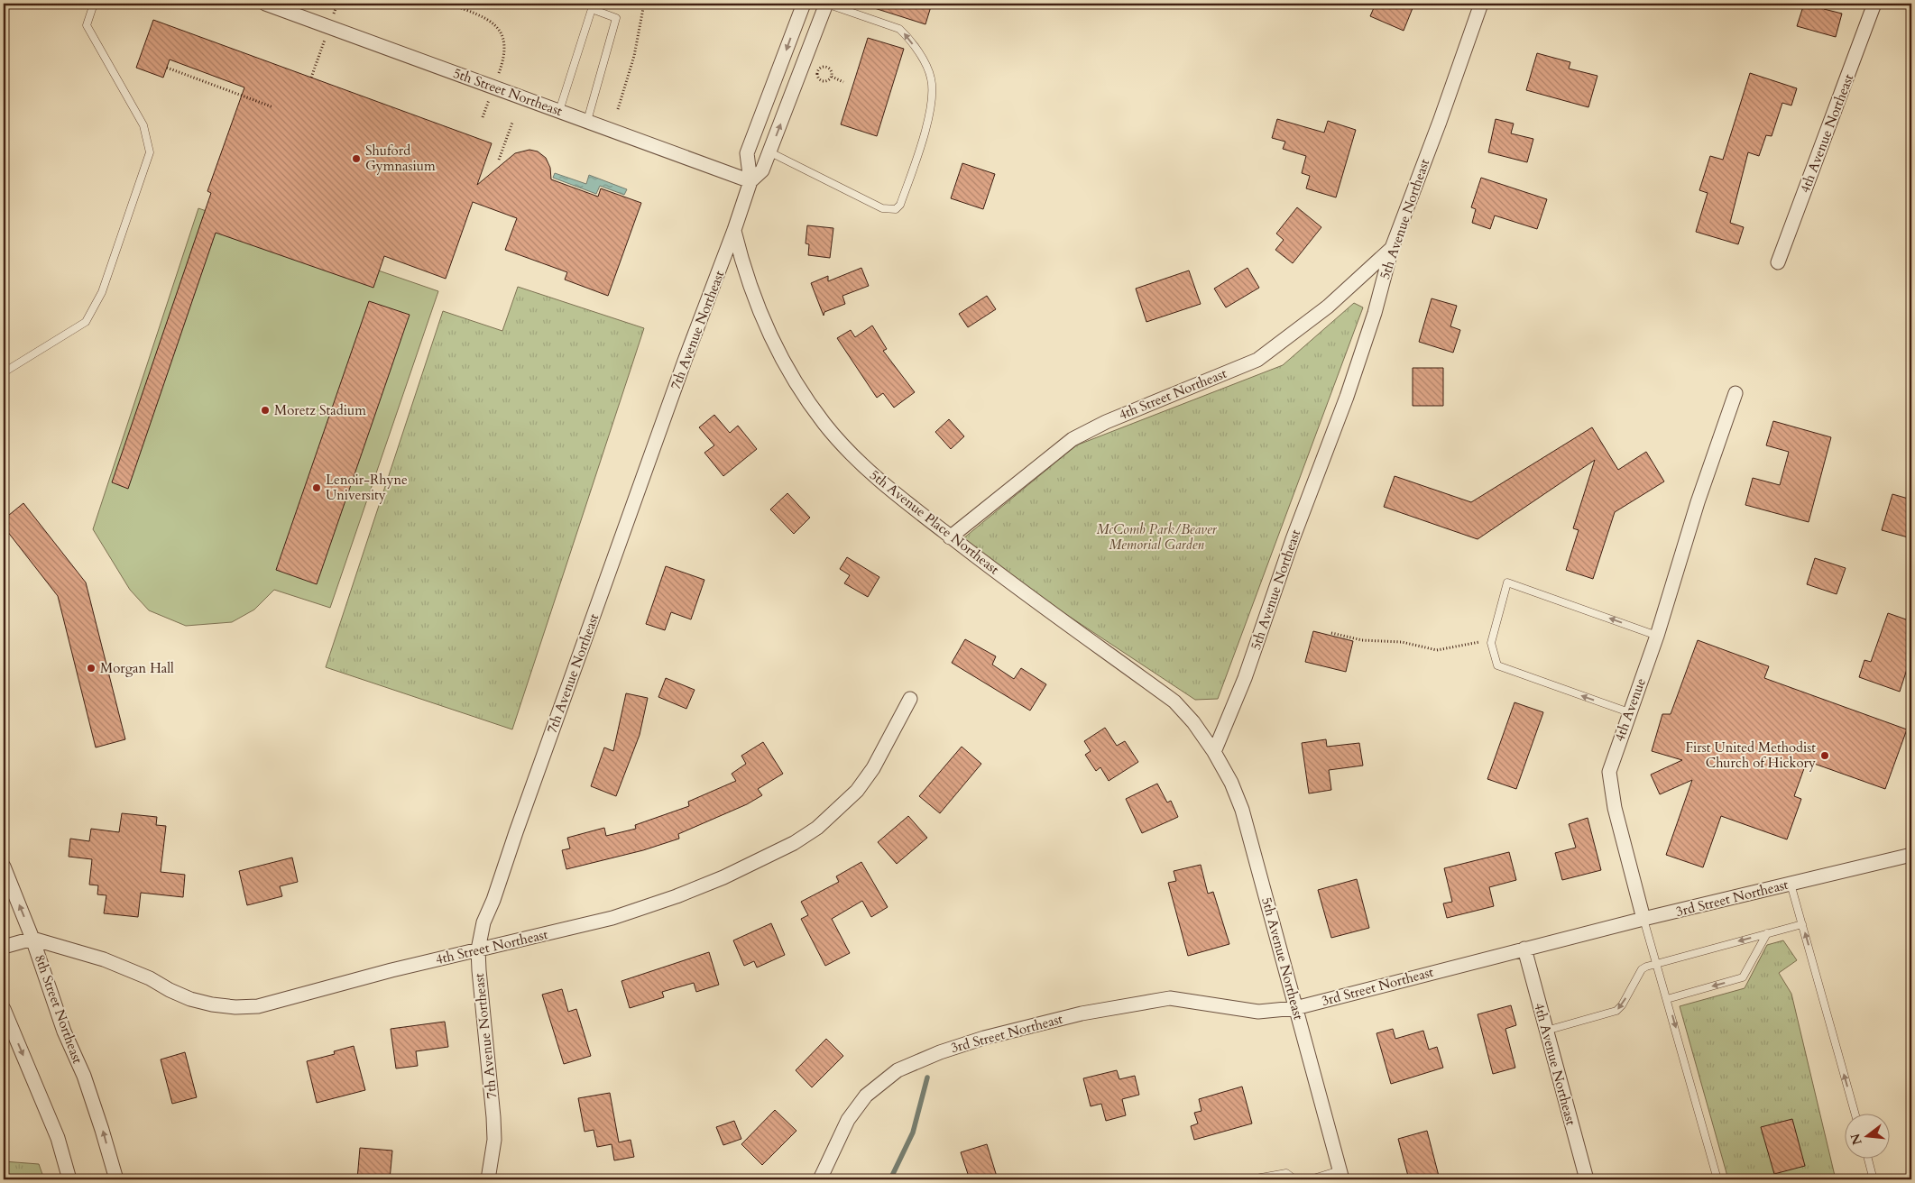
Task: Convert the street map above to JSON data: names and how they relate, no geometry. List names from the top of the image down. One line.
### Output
{"streets":{"street":["5th Street Northeast","4th Avenue Northeast","5th Avenue Northeast","7th Avenue Northeast","4th Street Northeast","5th Avenue Place Northeast","4th Avenue","3rd Street Northeast","8th Street Northeast"]},"crossings":[["5th Street Northeast","7th Avenue Northeast"],["4th Avenue Northeast","3rd Street Northeast"],["5th Avenue Northeast","4th Street Northeast"],["5th Avenue Northeast","5th Avenue Place Northeast"],["5th Avenue Northeast","3rd Street Northeast"],["7th Avenue Northeast","4th Street Northeast"],["7th Avenue Northeast","5th Avenue Place Northeast"],["4th Street Northeast","5th Avenue Place Northeast"],["4th Street Northeast","8th Street Northeast"],["4th Avenue","3rd Street Northeast"]],"parks":["McComb Park/Beaver Memorial Garden"],"places":["Shuford Gymnasium","Moretz Stadium","Lenoir-Rhyne University","Morgan Hall","First United Methodist Church of Hickory"],"north":"left"}
